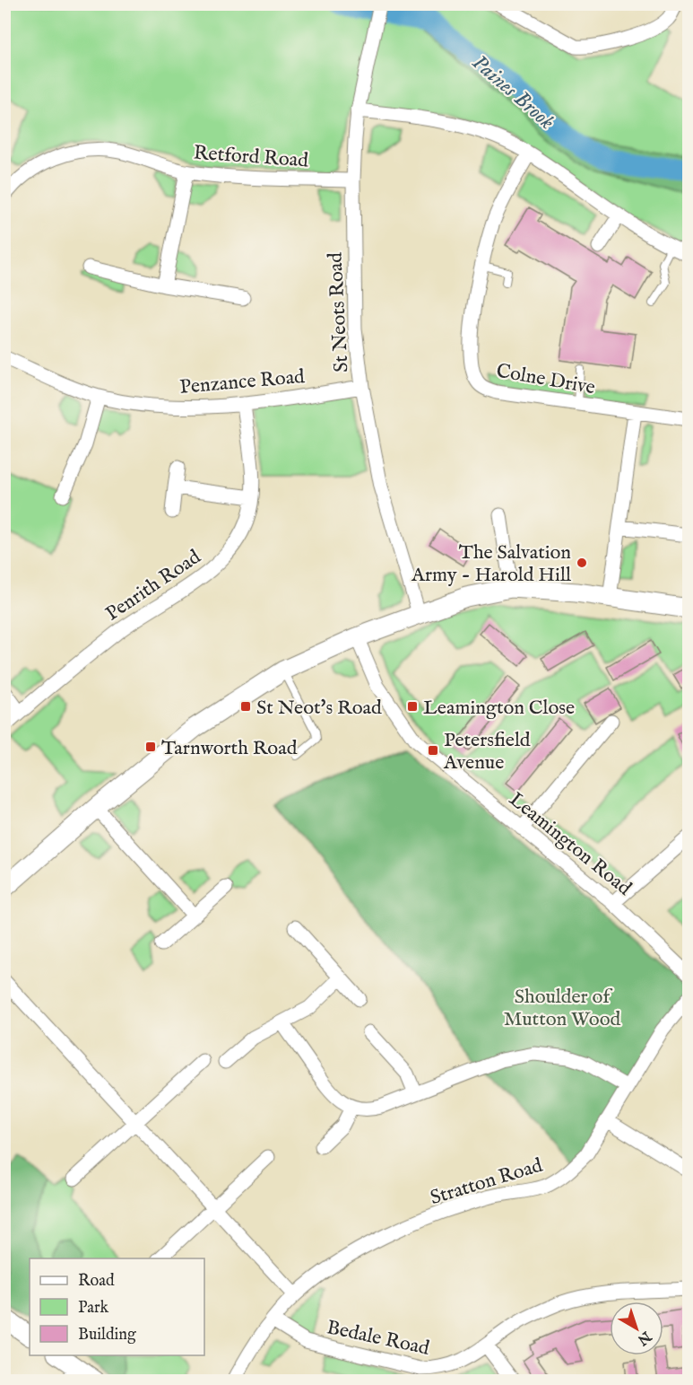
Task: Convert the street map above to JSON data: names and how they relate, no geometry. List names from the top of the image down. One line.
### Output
{"streets":{"street":["Retford Road","St Neots Road","Colne Drive","Penzance Road","Penrith Road","Leamington Road","Stratton Road","Bedale Road"]},"crossings":[["Retford Road","St Neots Road"],["St Neots Road","Penzance Road"],["Penzance Road","Penrith Road"],["Stratton Road","Bedale Road"]],"water":["Paines Brook"],"parks":["Shoulder of Mutton Wood"],"places":{"other":["The Salvation Army - Harold Hill"],"transit":["St Neot's Road","Leamington Close","Tarnworth Road","Petersfield Avenue"]},"legend":["Road","Park","Building"],"north":"bottom right"}
